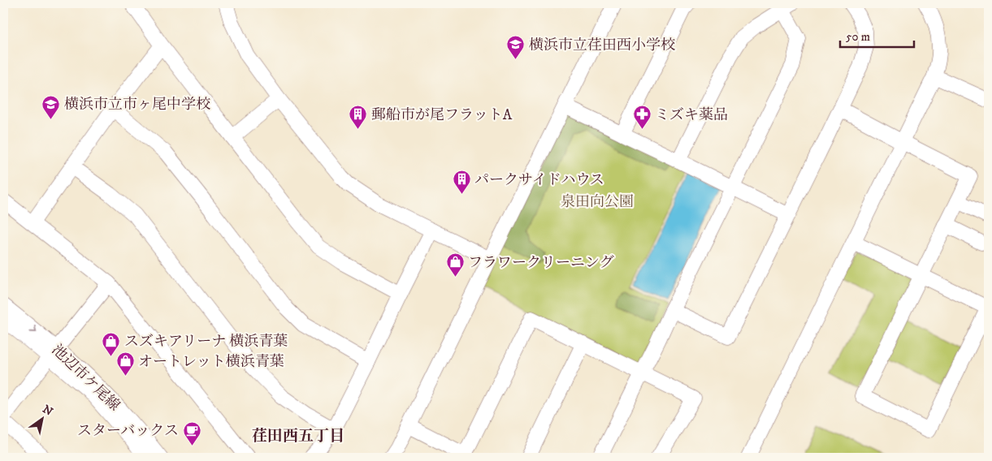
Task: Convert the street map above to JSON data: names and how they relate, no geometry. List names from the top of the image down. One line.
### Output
{"streets":{"street":["池辺市ケ尾線"]},"districts":["荏田西五丁目"],"parks":["泉田向公園"],"places":{"school or university":["横浜市立荏田西小学校","横浜市立市ヶ尾中学校"],"building":["郵船市が尾フラットA","パークサイドハウス"],"pharmacy":["ミズキ薬品"],"shop":["フラワークリーニング","スズキアリーナ 横浜青葉","オートレット横浜青葉"],"cafe":["スターバックス"]},"scale_bar":"50 m","north":"top right"}
